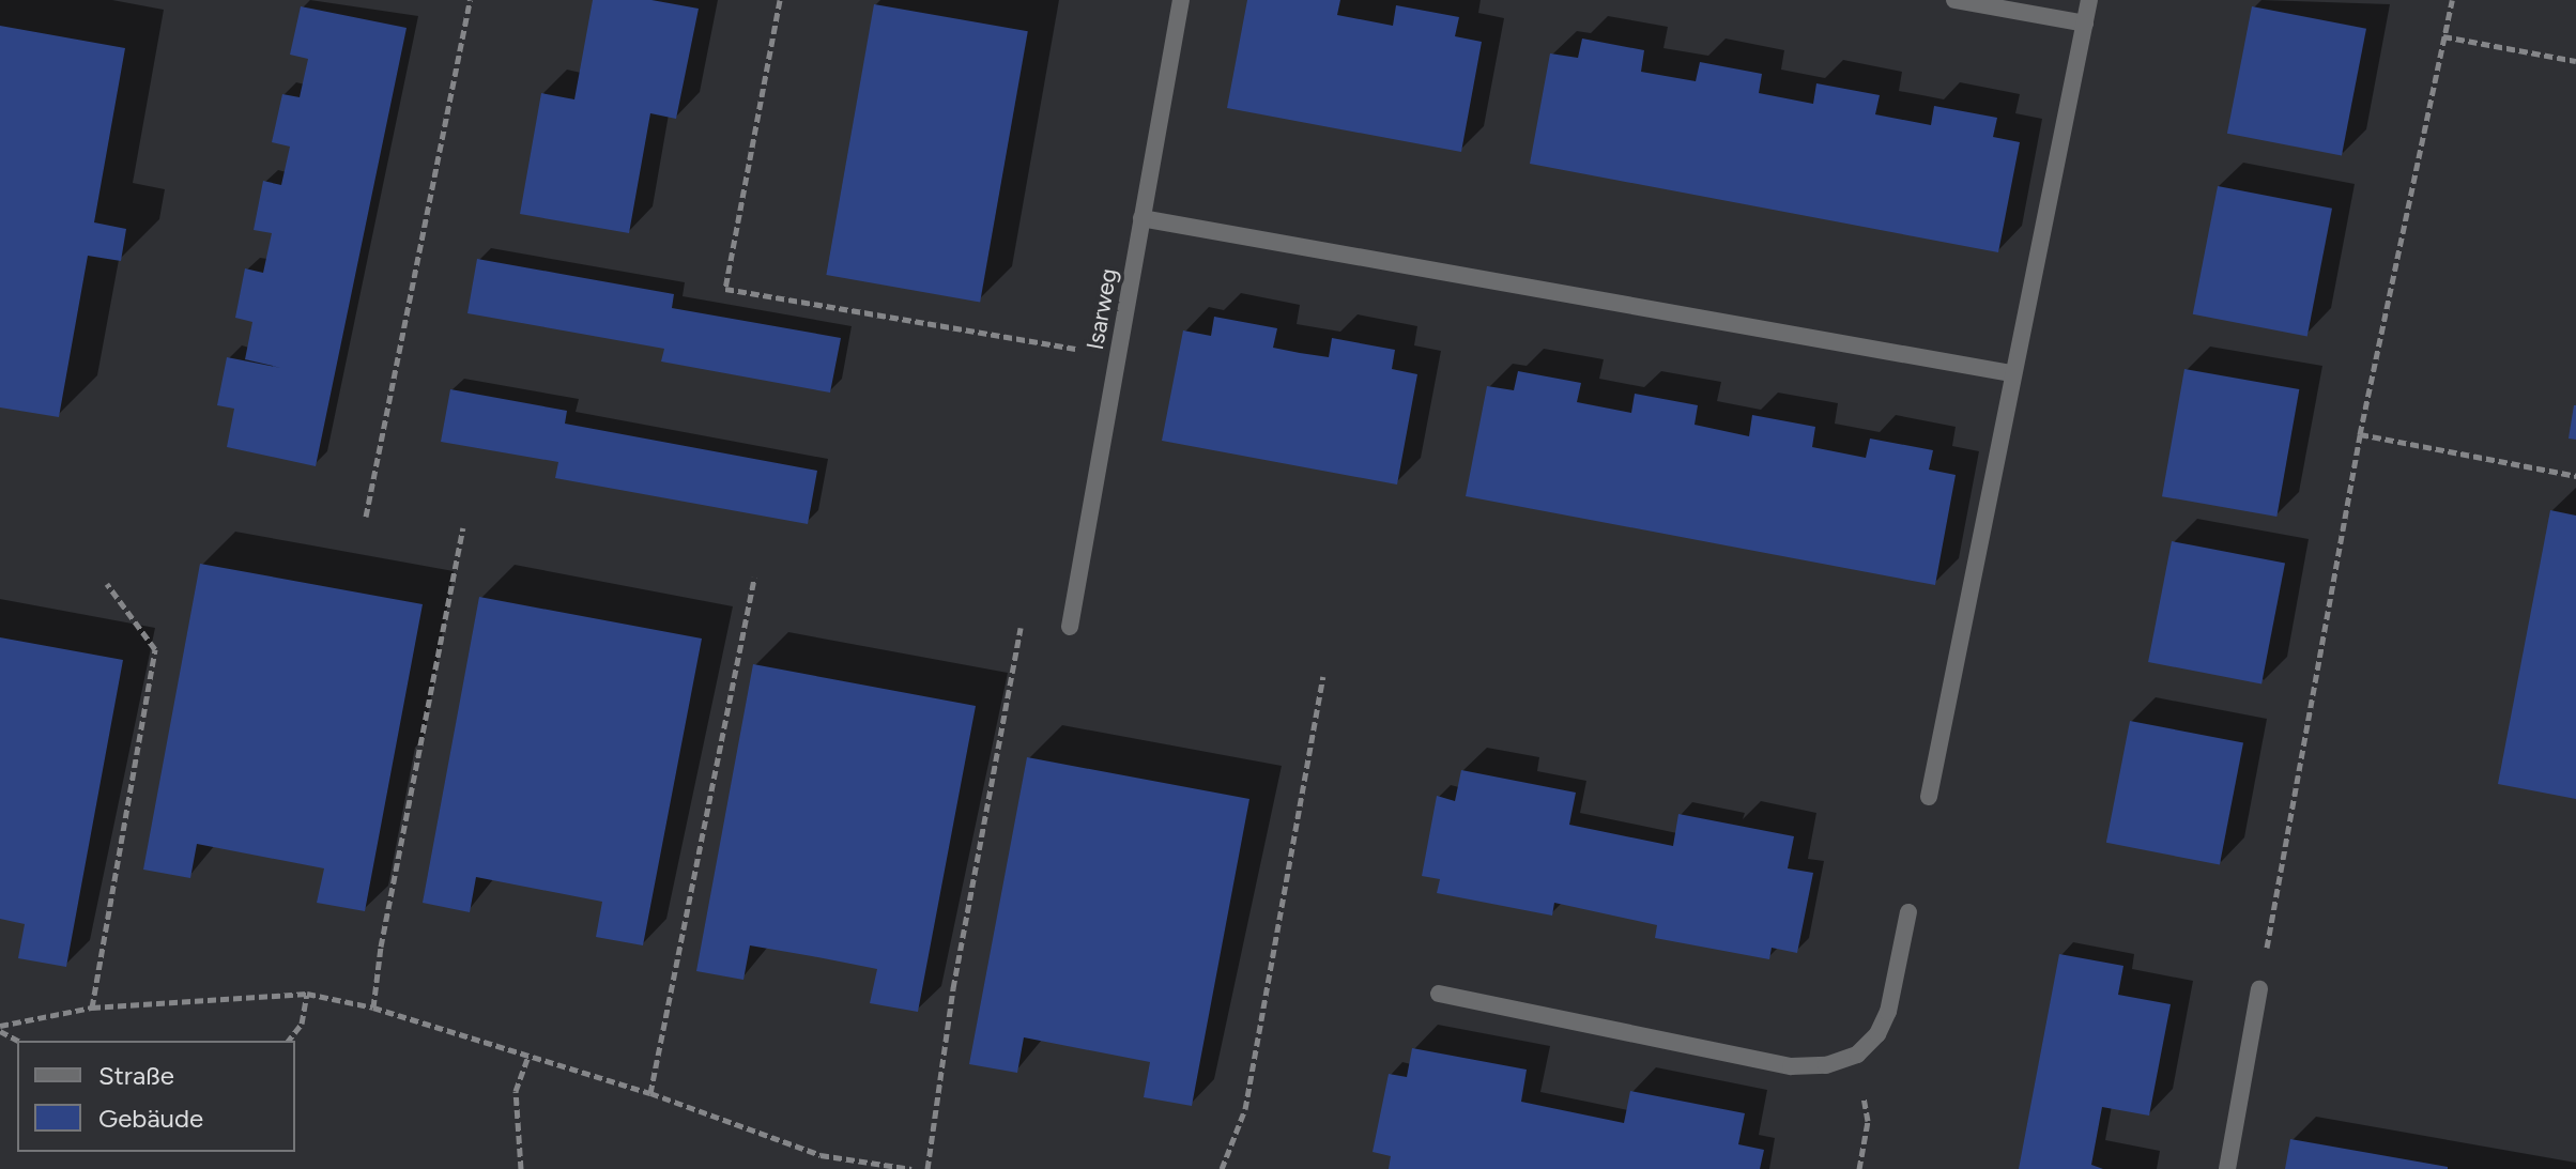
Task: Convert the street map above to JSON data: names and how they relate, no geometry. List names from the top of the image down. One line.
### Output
{"streets":{"street":["Isarweg"]},"legend":["Straße","Gebäude"]}
